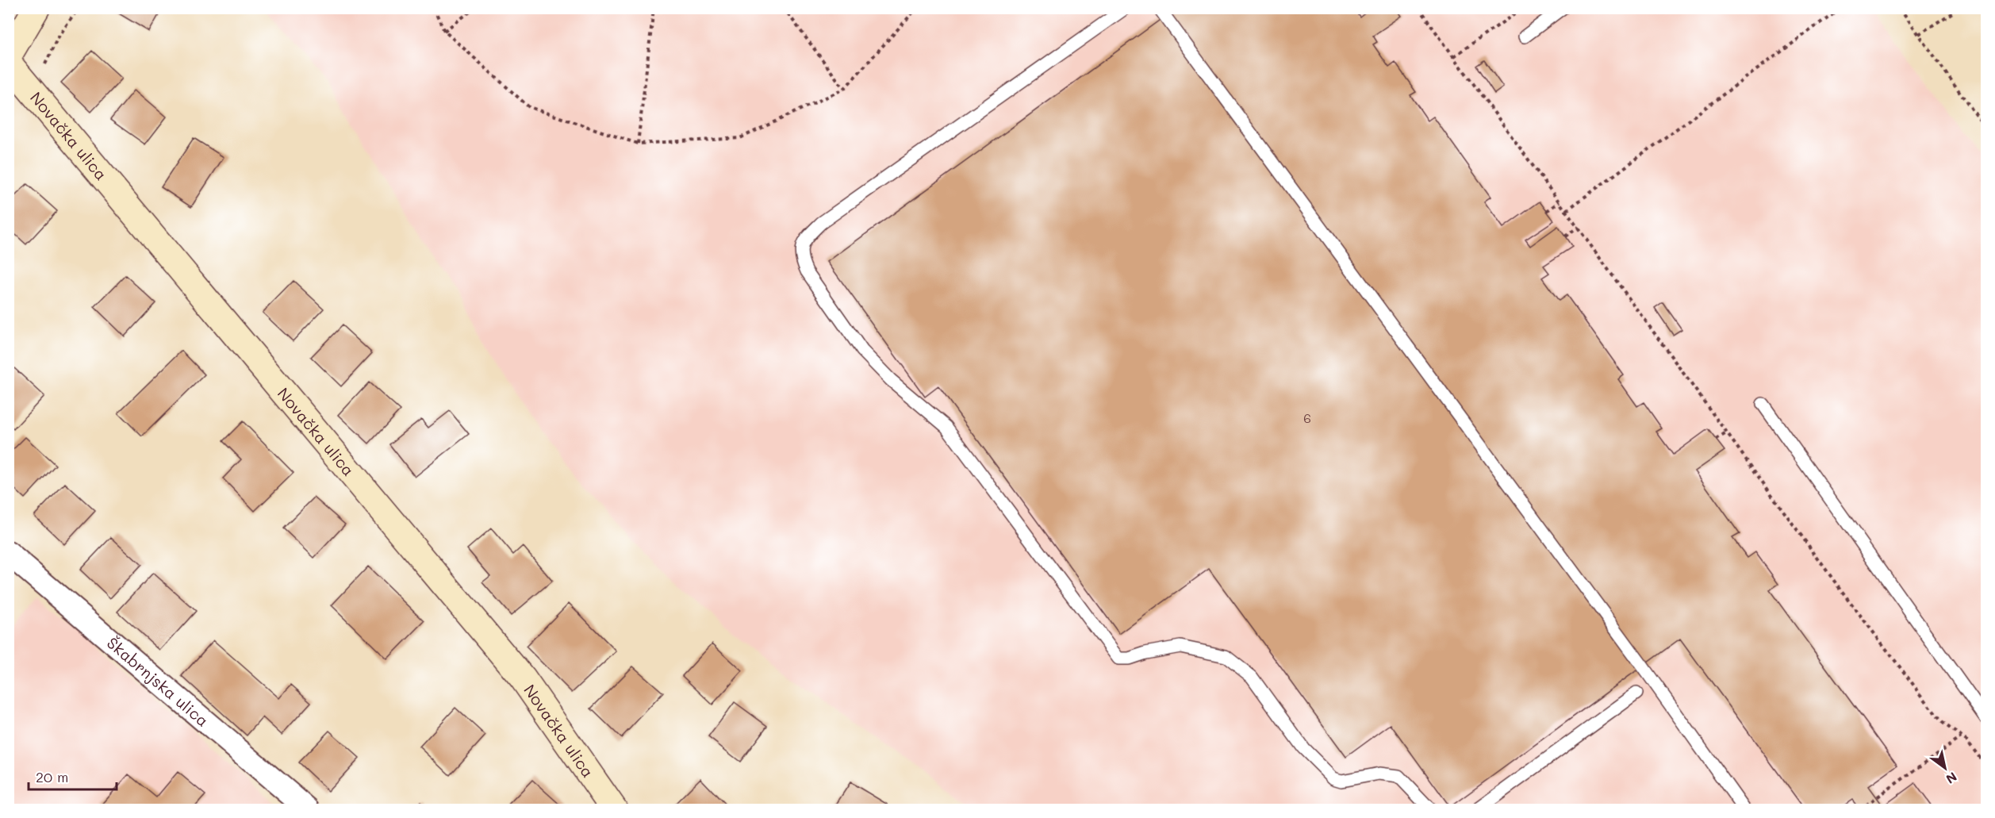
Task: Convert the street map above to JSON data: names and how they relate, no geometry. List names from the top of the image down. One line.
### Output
{"streets":{"street":["Novačka ulica","Škabrnjska ulica"]},"house_numbers":["6"],"scale_bar":"20 m","north":"bottom right"}
